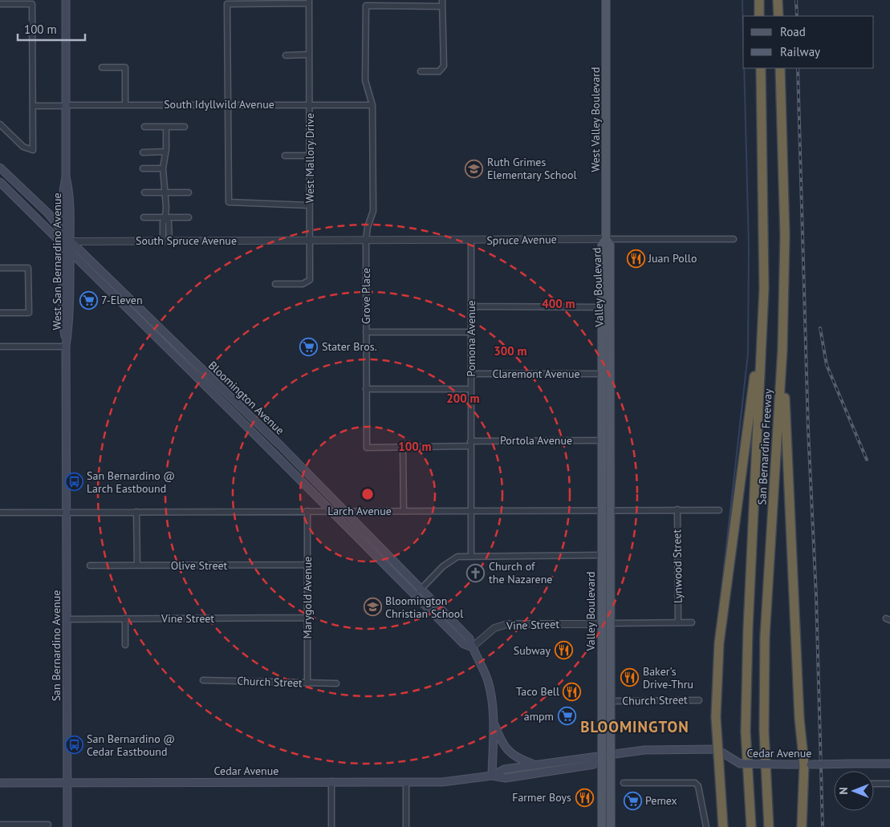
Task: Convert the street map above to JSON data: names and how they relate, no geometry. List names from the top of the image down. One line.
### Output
{"streets":{"highway":["San Bernardino Freeway"],"main road":["West Valley Boulevard","West San Bernardino Avenue","Valley Boulevard","Bloomington Avenue","San Bernardino Avenue","Cedar Avenue"],"street":["South Idyllwild Avenue","West Mallory Drive","Spruce Avenue","South Spruce Avenue","Grove Place","Pomona Avenue","Claremont Avenue","Portola Avenue","Larch Avenue","Olive Street","Lynwood Street","Marygold Avenue","Vine Street","Church Street"]},"crossings":[["South Idyllwild Avenue","West Mallory Drive"],["South Idyllwild Avenue","West San Bernardino Avenue"],["South Idyllwild Avenue","Grove Place"],["West Valley Boulevard","Spruce Avenue"],["West Valley Boulevard","Valley Boulevard"],["West Mallory Drive","Spruce Avenue"],["West Mallory Drive","South Spruce Avenue"],["Spruce Avenue","South Spruce Avenue"],["Spruce Avenue","Valley Boulevard"],["Spruce Avenue","Grove Place"],["Spruce Avenue","Pomona Avenue"],["South Spruce Avenue","West San Bernardino Avenue"],["South Spruce Avenue","Bloomington Avenue"],["West San Bernardino Avenue","Bloomington Avenue"],["West San Bernardino Avenue","San Bernardino Avenue"],["Valley Boulevard","Claremont Avenue"],["Valley Boulevard","Portola Avenue"],["Valley Boulevard","Larch Avenue"],["Valley Boulevard","Vine Street"],["Valley Boulevard","Church Street"],["Valley Boulevard","Cedar Avenue"],["Grove Place","Portola Avenue"],["Pomona Avenue","Claremont Avenue"],["Pomona Avenue","Portola Avenue"],["Pomona Avenue","Larch Avenue"],["Bloomington Avenue","Larch Avenue"],["Bloomington Avenue","Vine Street"],["Bloomington Avenue","Cedar Avenue"],["Larch Avenue","Lynwood Street"],["Larch Avenue","Marygold Avenue"],["Larch Avenue","San Bernardino Avenue"],["Olive Street","Marygold Avenue"],["Marygold Avenue","Vine Street"],["Marygold Avenue","Church Street"],["Vine Street","San Bernardino Avenue"],["San Bernardino Avenue","Cedar Avenue"]],"districts":["BLOOMINGTON"],"places":{"school or university":["Ruth Grimes Elementary School","Bloomington Christian School"],"restaurant":["Juan Pollo","Subway","Baker's Drive-Thru","Taco Bell","Farmer Boys"],"supermarket":["7-Eleven","Stater Bros.","ampm","Pemex"],"bus stop":["San Bernardino @ Larch Eastbound","San Bernardino @ Cedar Eastbound"],"church":["Church of the Nazarene"]},"legend":["Road","Railway"],"scale_bar":"100 m","north":"left","rings":["400 m","300 m","200 m","100 m"]}
